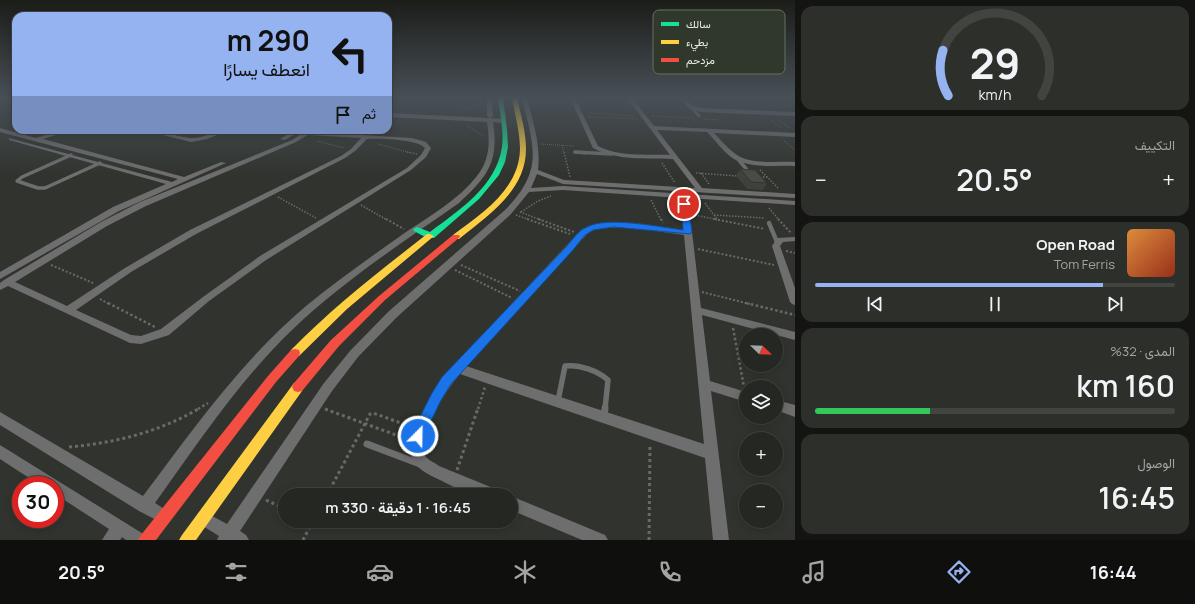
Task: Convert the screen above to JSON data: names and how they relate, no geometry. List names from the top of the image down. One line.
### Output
{"legend":["سالك","بطيء","مزدحم"],"north":"bottom right","page":{"turn":["290 m","انعطف يسارًا"],"then":"ثم","tile":["التكييف",["المدى · 32%","160 km"],["الوصول","16:45"]],"heat":["−","20.5°","+"],"song":["Open Road","Tom Ferris"],"map_buttons":["+","−"],"limit":"30","trip":"16:45 · 1 دقيقة · 330 m","tabs":["16:44","20.5°"],"gauge":["29","km/h"]}}
